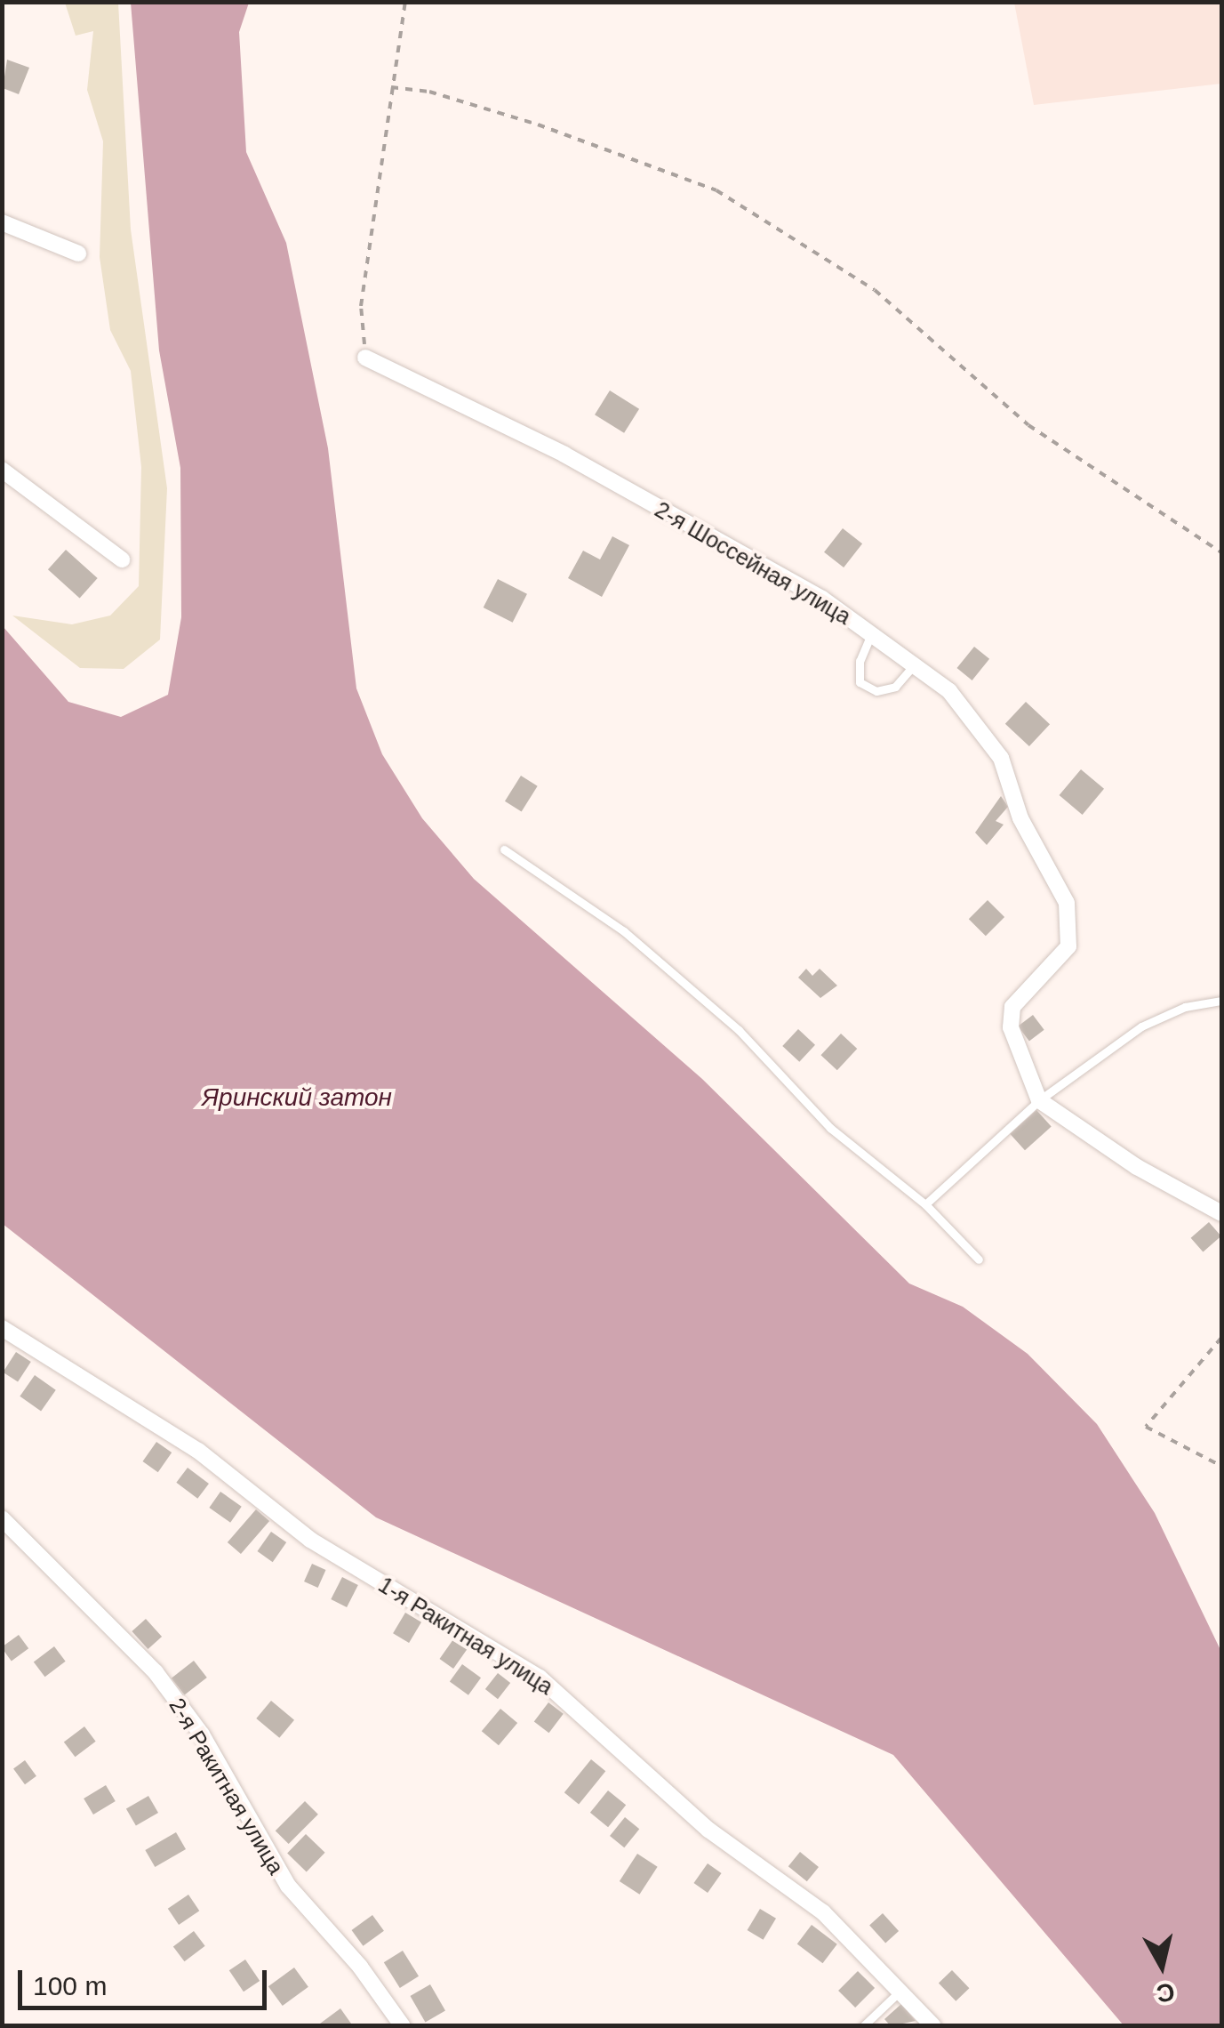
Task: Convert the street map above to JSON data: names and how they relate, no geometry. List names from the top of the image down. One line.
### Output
{"streets":{"street":["2-я Шоссейная улица","1-я Ракитная улица","2-я Ракитная улица"]},"water":["Яринский затон"],"scale_bar":"100 m","north":"bottom"}
